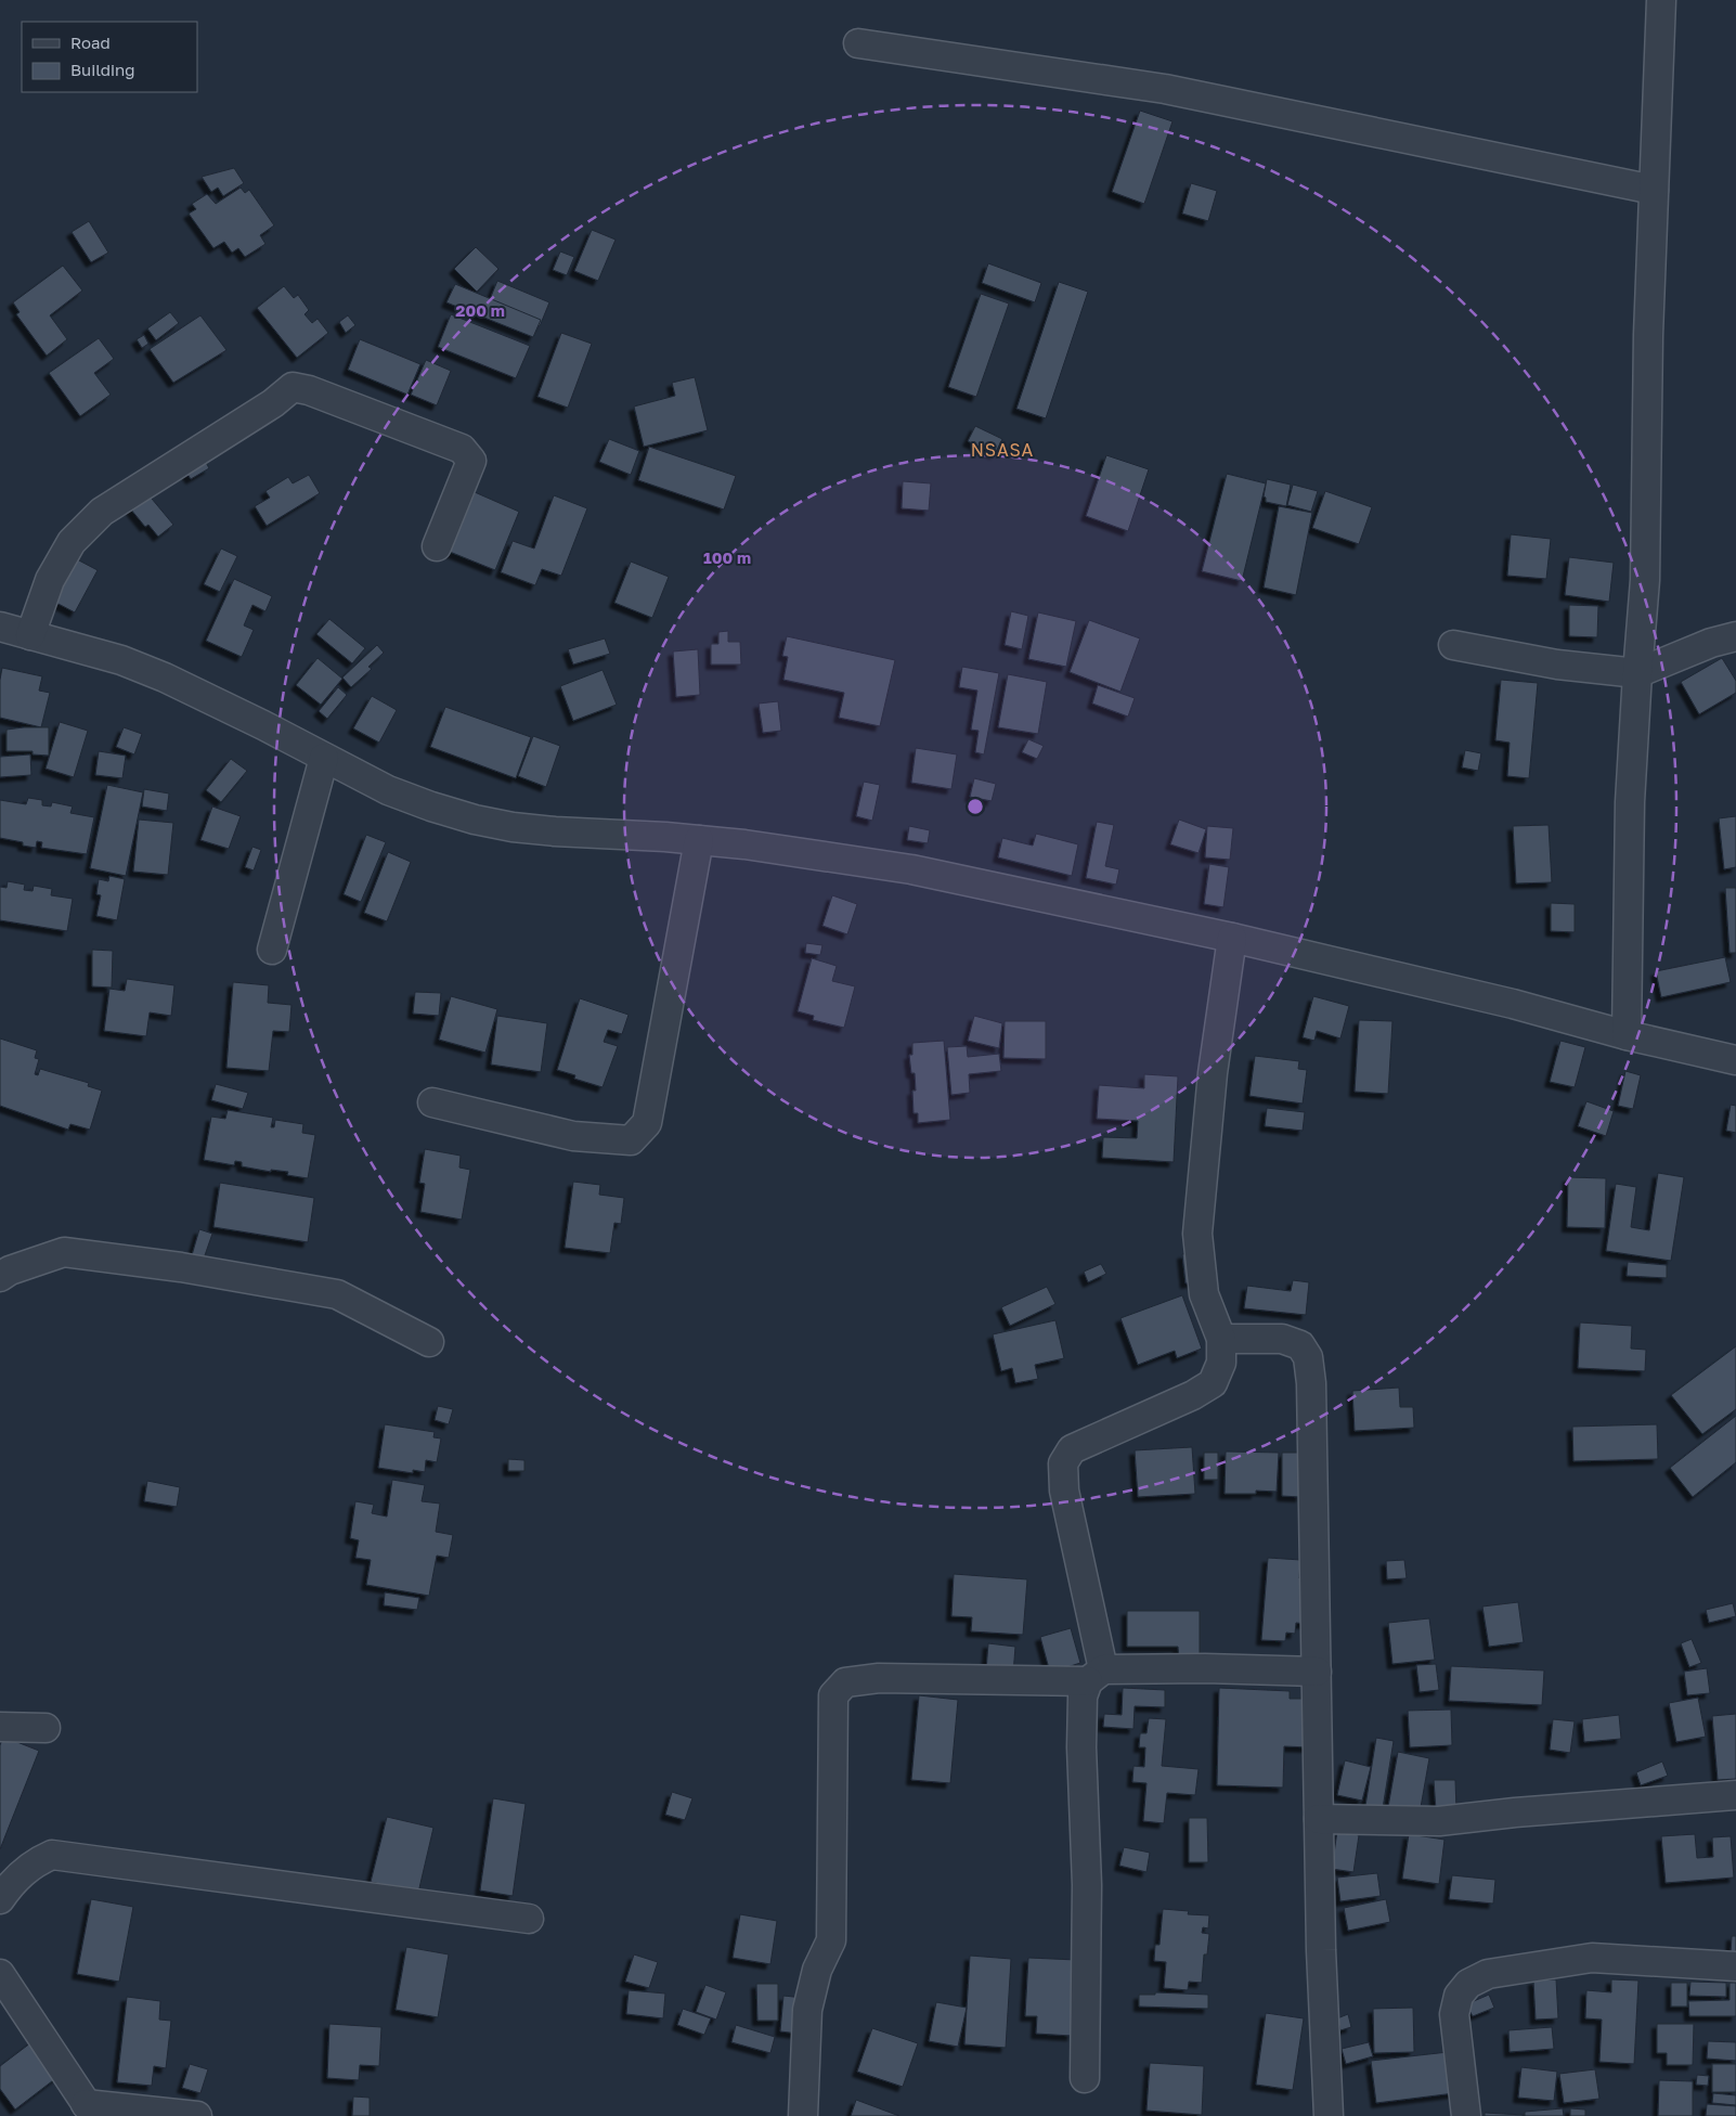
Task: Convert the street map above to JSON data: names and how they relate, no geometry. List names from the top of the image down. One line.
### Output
{"districts":["NSASA"],"legend":["Road","Building"],"rings":["200 m","100 m"]}
